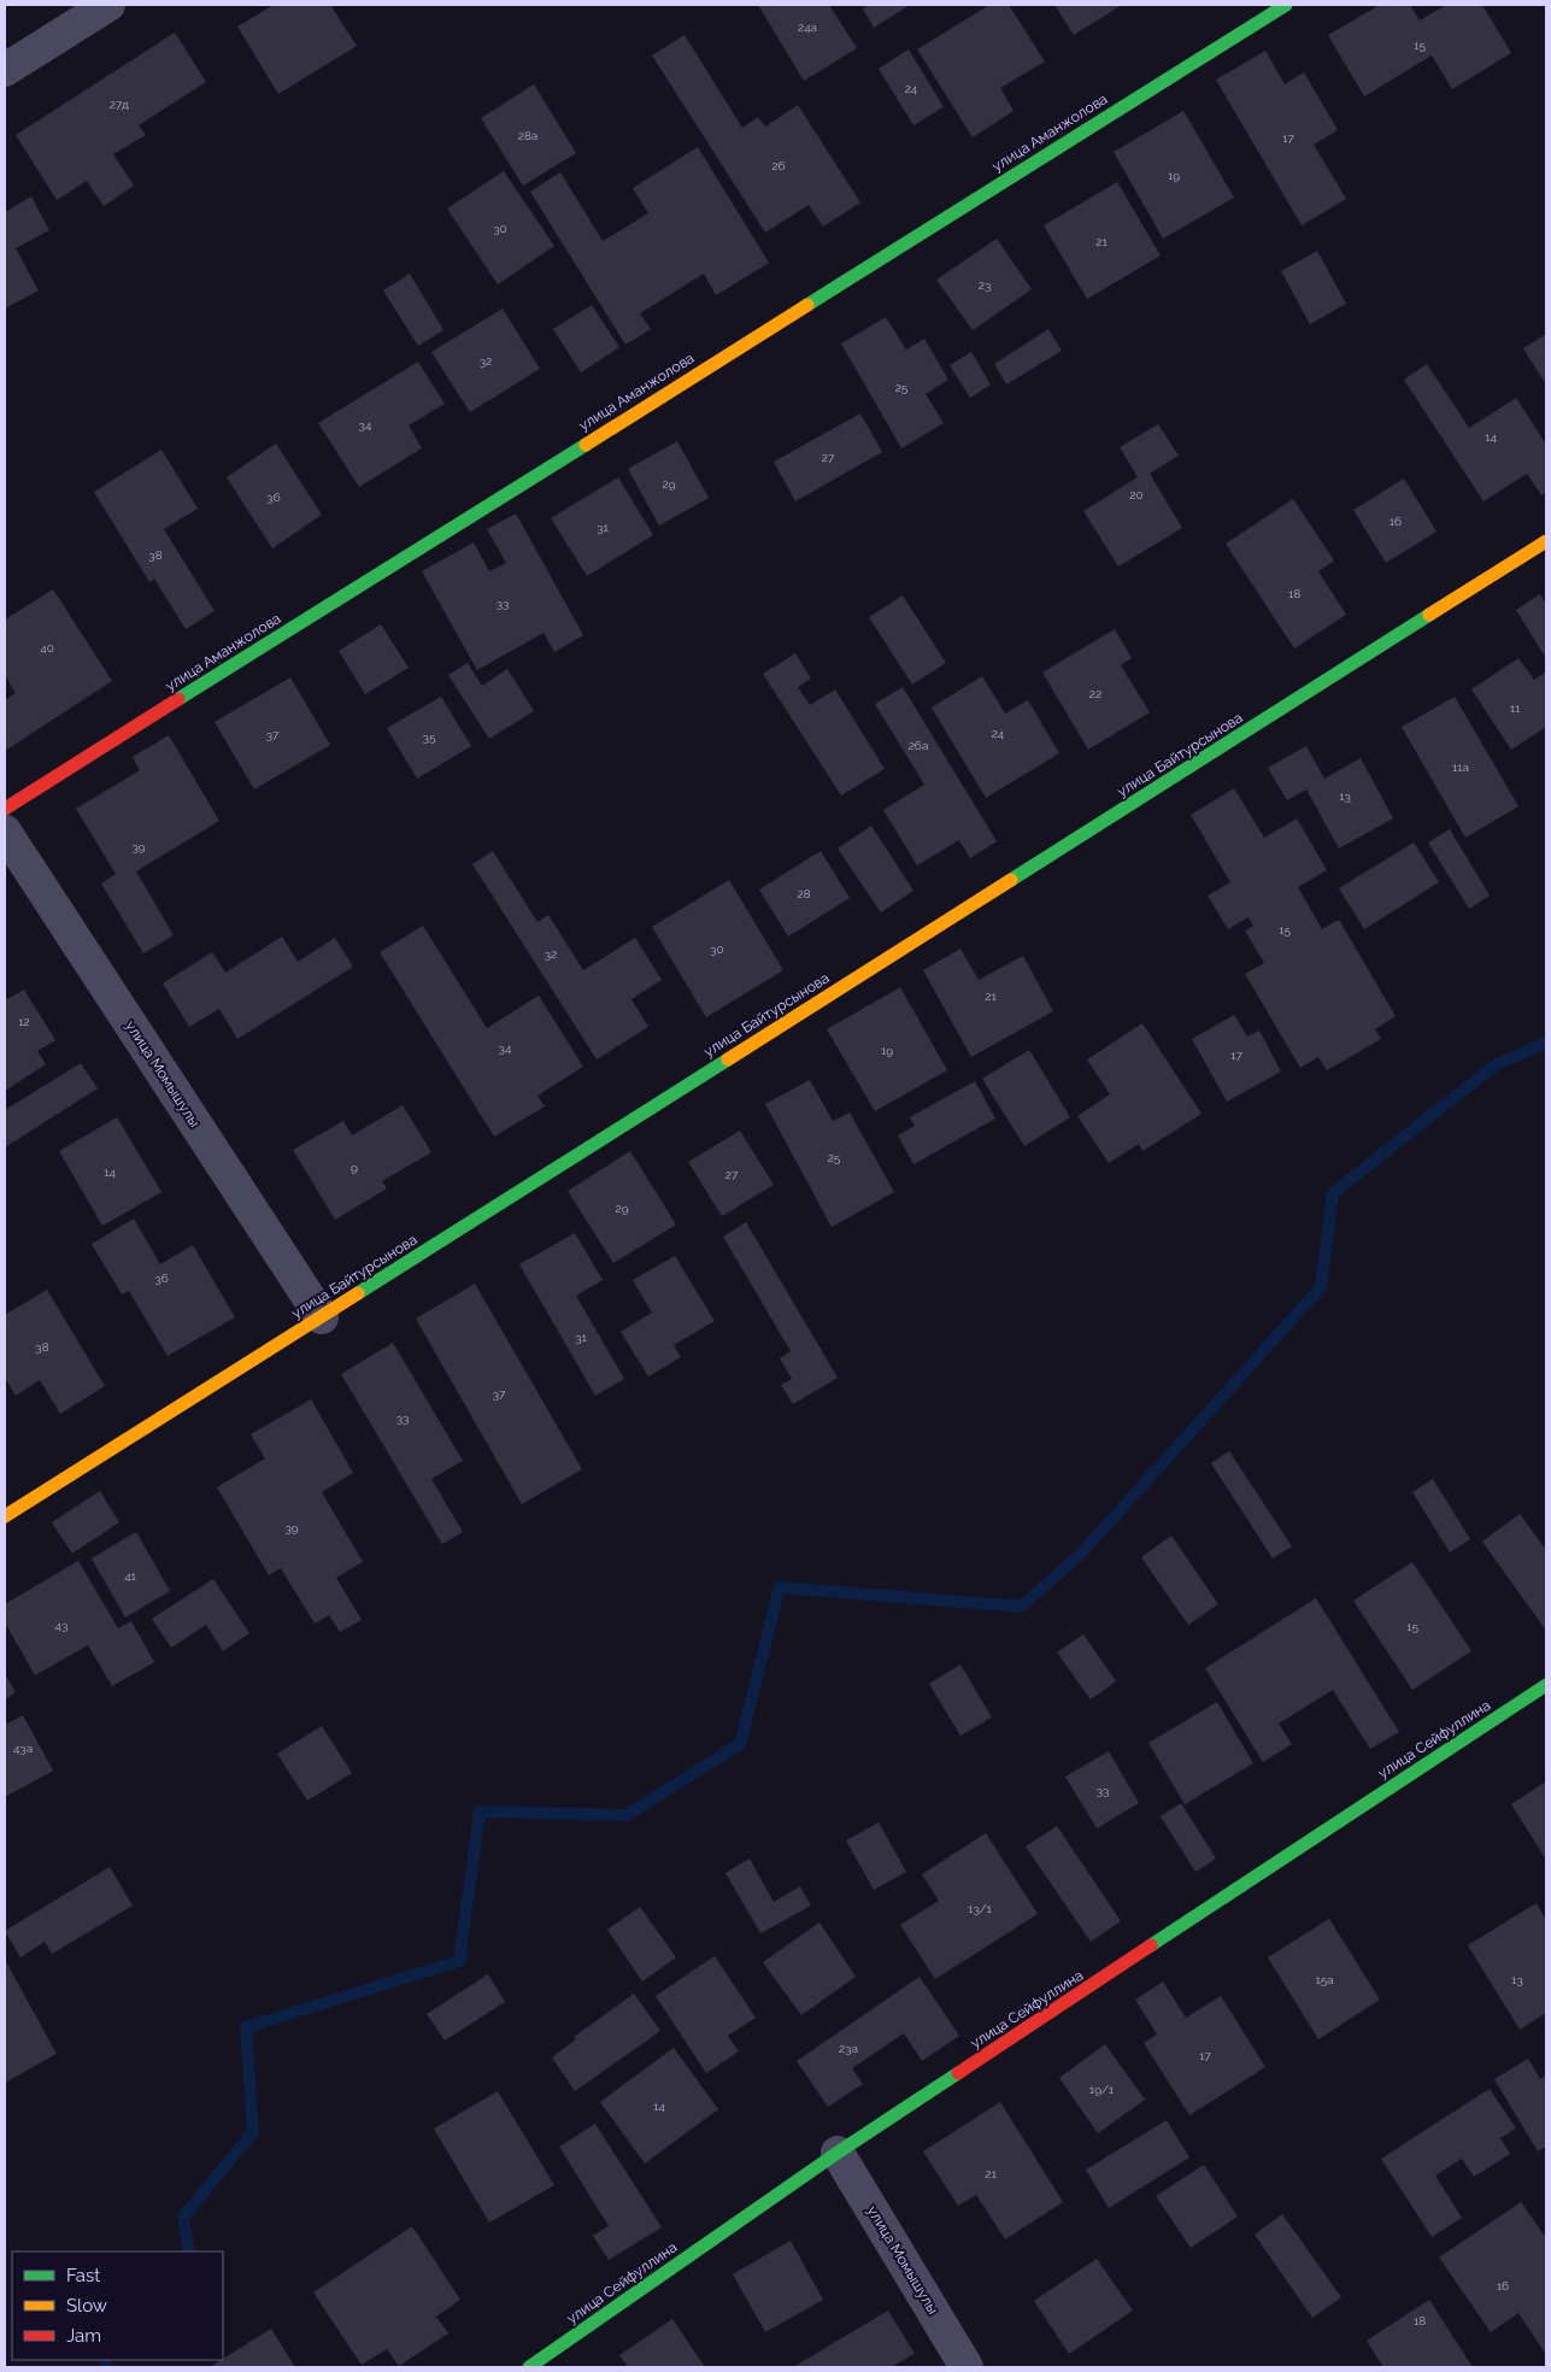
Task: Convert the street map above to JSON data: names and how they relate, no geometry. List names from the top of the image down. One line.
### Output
{"streets":{"street":["улица Аманжолова","улица Байтурсынова","улица Момышулы","улица Сейфуллина"]},"crossings":[["улица Байтурсынова","улица Момышулы"],["улица Момышулы","улица Сейфуллина"]],"house_numbers":["24а","15","24","27д","28а","17","26","19","30","21","23","32","25","34","14","27","29","20","36","16","31","38","18","33","40","22","11","24","37","35","26а","11а","13","39","28","15","30","32","21","12","34","19","17","25","9","14","27","29","36","31","38","37","33","39","41","43","15","43а","33","13/1","15а","13","23а","17","19/1","14","21","16","18"],"legend":["Fast","Slow","Jam"]}
